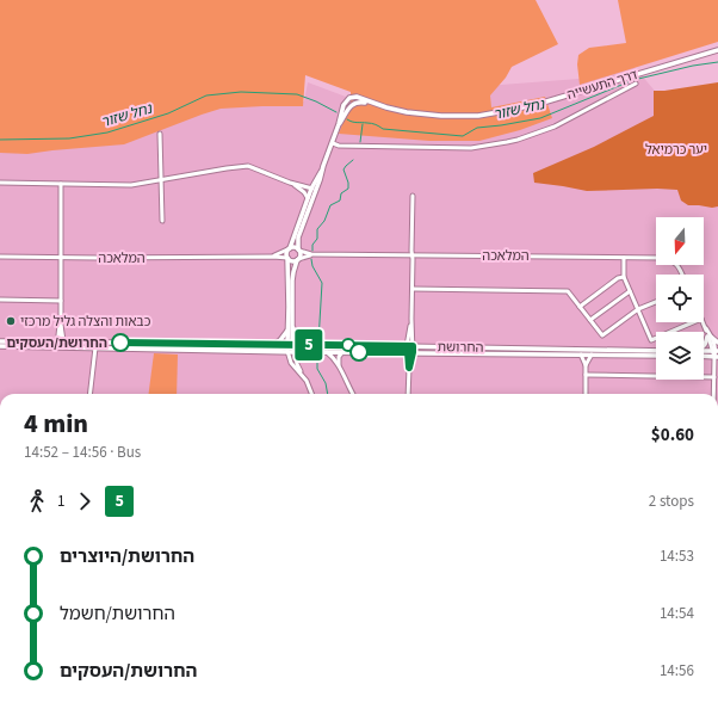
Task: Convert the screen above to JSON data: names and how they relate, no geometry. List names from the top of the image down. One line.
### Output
{"streets":{"street":["דרך התעשייה","המלאכה","החרושת"]},"water":["נחל שזור"],"parks":["יער כרמיאל"],"places":["כבאות והצלה גליל מרכזי","החרושת/העסקים"],"lines":["bus line 5"],"north":"bottom","page":{"on_map":"5","heading":["4 min","14:52 – 14:56 · Bus","$0.60"],"legs":["1","5","2 stops"],"list":[{"name":"החרושת/היוצרים","value":"14:53"},{"name":"החרושת/חשמל","value":"14:54"},{"name":"החרושת/העסקים","value":"14:56"}]}}
